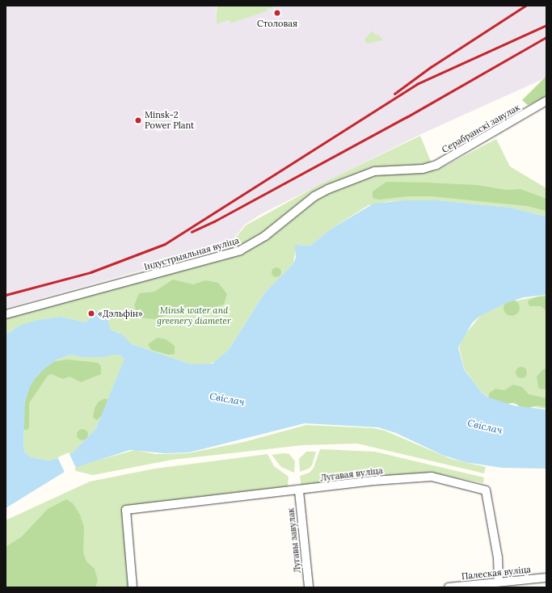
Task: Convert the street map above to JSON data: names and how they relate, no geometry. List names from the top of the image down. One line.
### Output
{"streets":{"street":["Серабранскі завулак","Індустрыяльная вуліца","Лугавая вуліца","Лугавы завулак","Палеская вуліца"]},"crossings":[["Серабранскі завулак","Індустрыяльная вуліца"],["Лугавая вуліца","Лугавы завулак"],["Лугавая вуліца","Палеская вуліца"]],"water":["Свіслач"],"parks":["Minsk water and greenery diameter"],"places":["Столовая","Minsk-2 Power Plant","«Дэльфін»"]}
